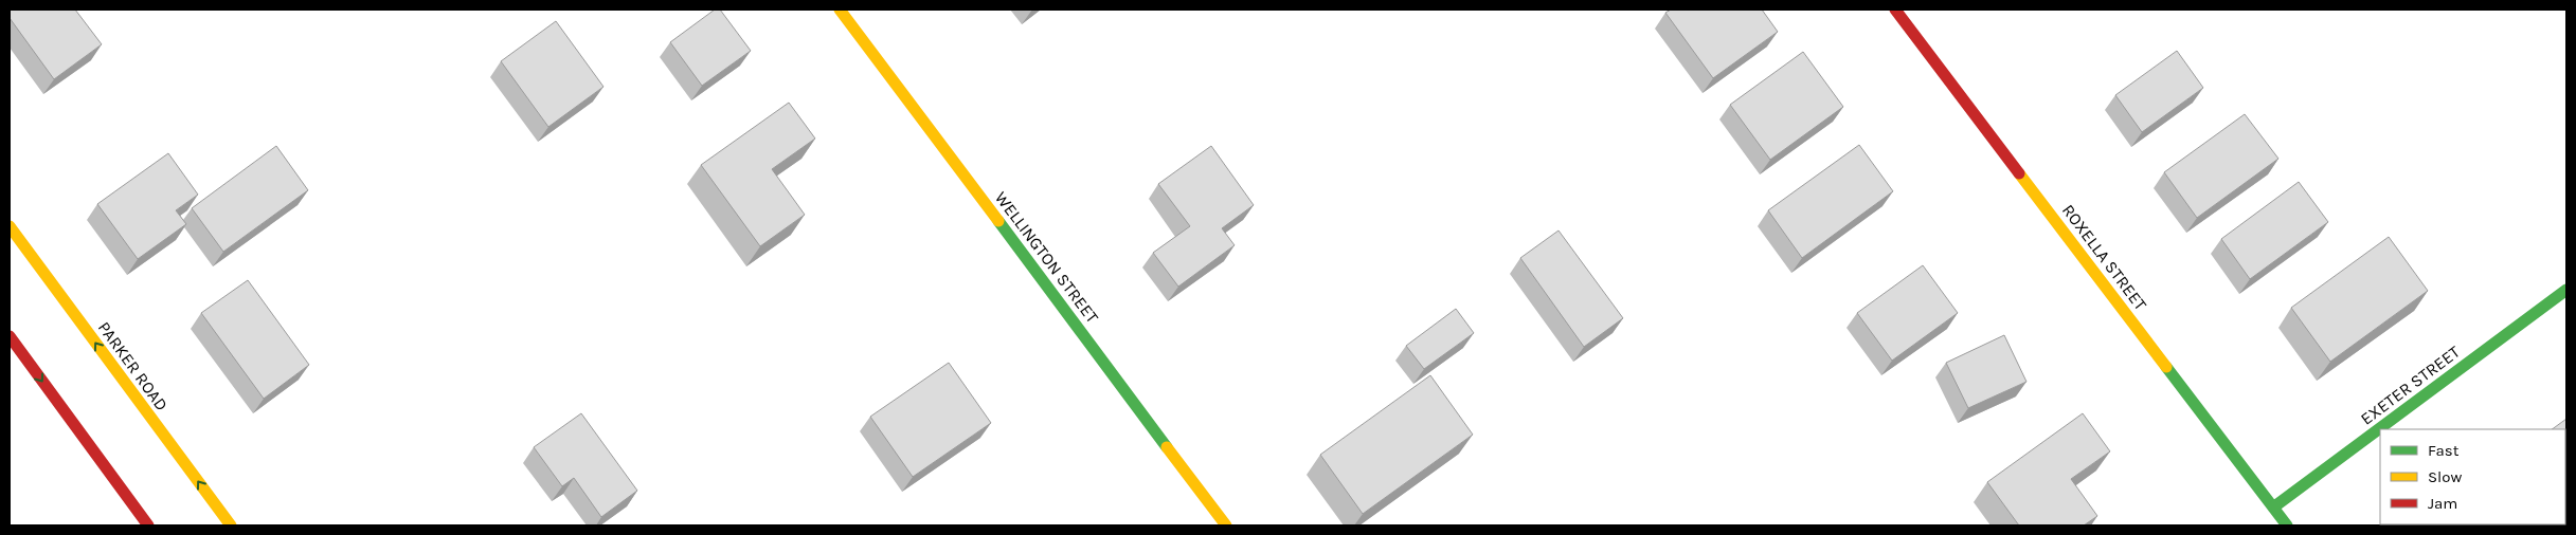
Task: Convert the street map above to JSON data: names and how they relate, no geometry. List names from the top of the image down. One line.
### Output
{"streets":{"street":["WELLINGTON STREET","ROXELLA STREET","PARKER ROAD","EXETER STREET"]},"crossings":[["ROXELLA STREET","EXETER STREET"]],"legend":["Fast","Slow","Jam"]}
